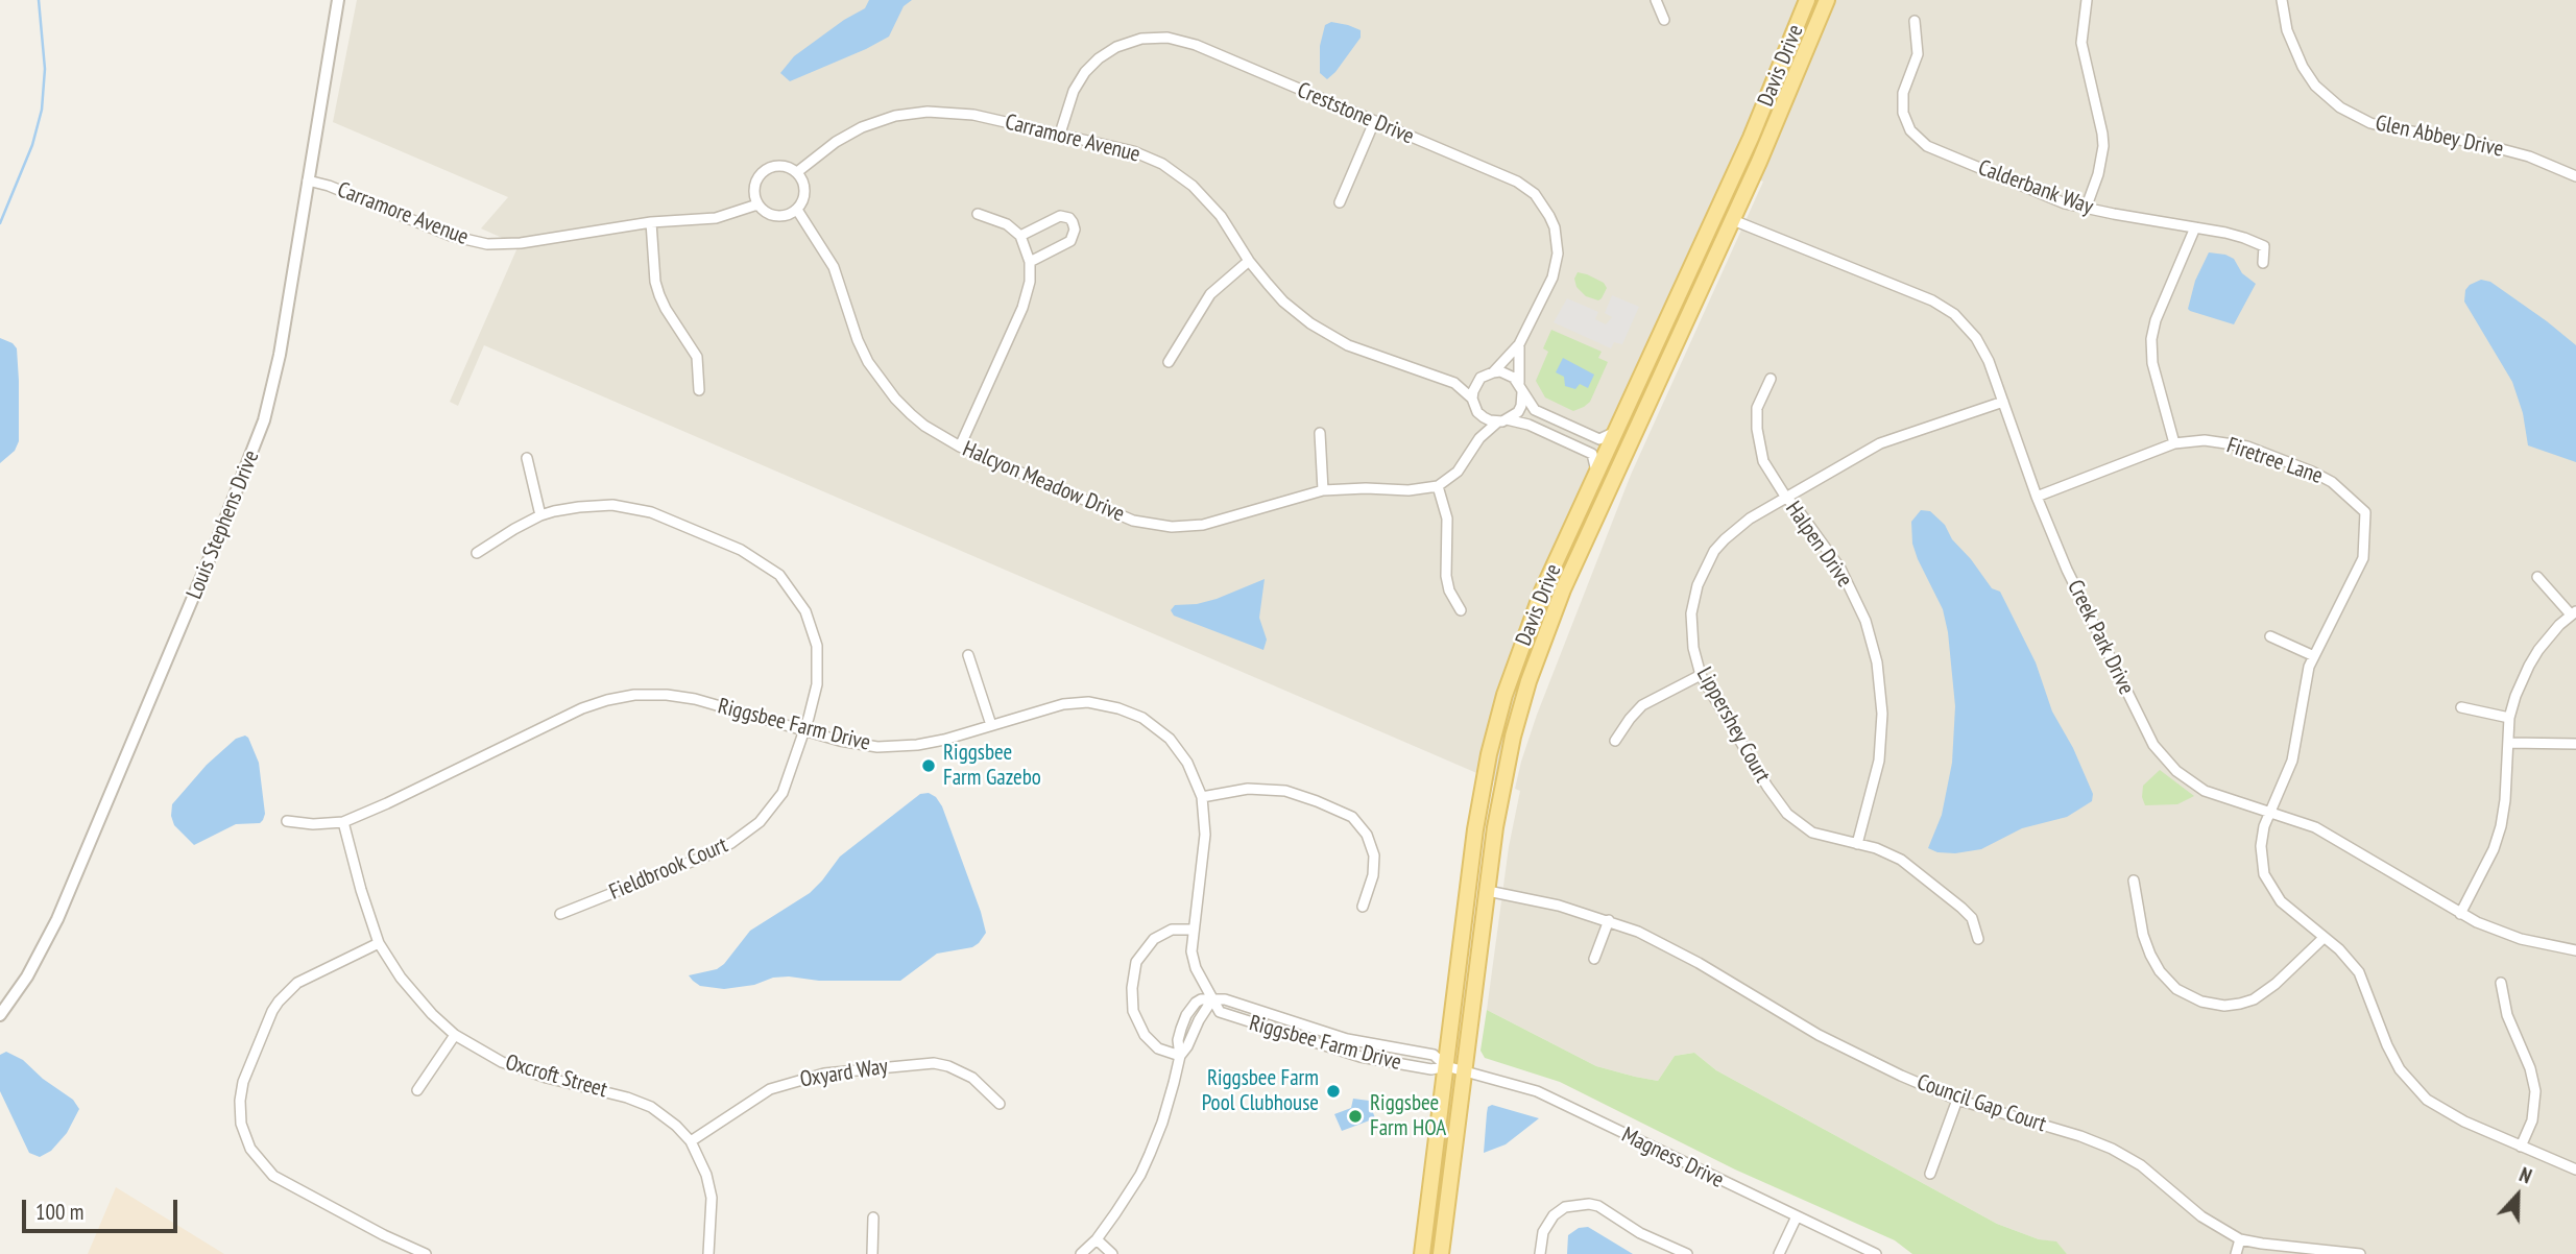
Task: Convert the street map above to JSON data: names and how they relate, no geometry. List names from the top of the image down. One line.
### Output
{"streets":{"main road":["Davis Drive"],"street":["Creststone Drive","Glen Abbey Drive","Carramore Avenue","Calderbank Way","Firetree Lane","Halcyon Meadow Drive","Louis Stephens Drive","Halpen Drive","Creek Park Drive","Riggsbee Farm Drive","Lippershey Court","Fieldbrook Court","Oxyard Way","Oxcroft Street","Council Gap Court","Magness Drive"]},"crossings":[["Davis Drive","Creek Park Drive"],["Davis Drive","Riggsbee Farm Drive"],["Davis Drive","Council Gap Court"],["Davis Drive","Magness Drive"],["Creststone Drive","Carramore Avenue"],["Carramore Avenue","Halcyon Meadow Drive"],["Carramore Avenue","Louis Stephens Drive"],["Firetree Lane","Creek Park Drive"],["Halpen Drive","Lippershey Court"],["Creek Park Drive","Lippershey Court"],["Riggsbee Farm Drive","Fieldbrook Court"],["Riggsbee Farm Drive","Oxcroft Street"],["Riggsbee Farm Drive","Magness Drive"],["Oxyard Way","Oxcroft Street"]],"places":["Riggsbee Farm Gazebo","Riggsbee Farm Pool Clubhouse","Riggsbee Farm HOA"],"scale_bar":"100 m","north":"top"}
